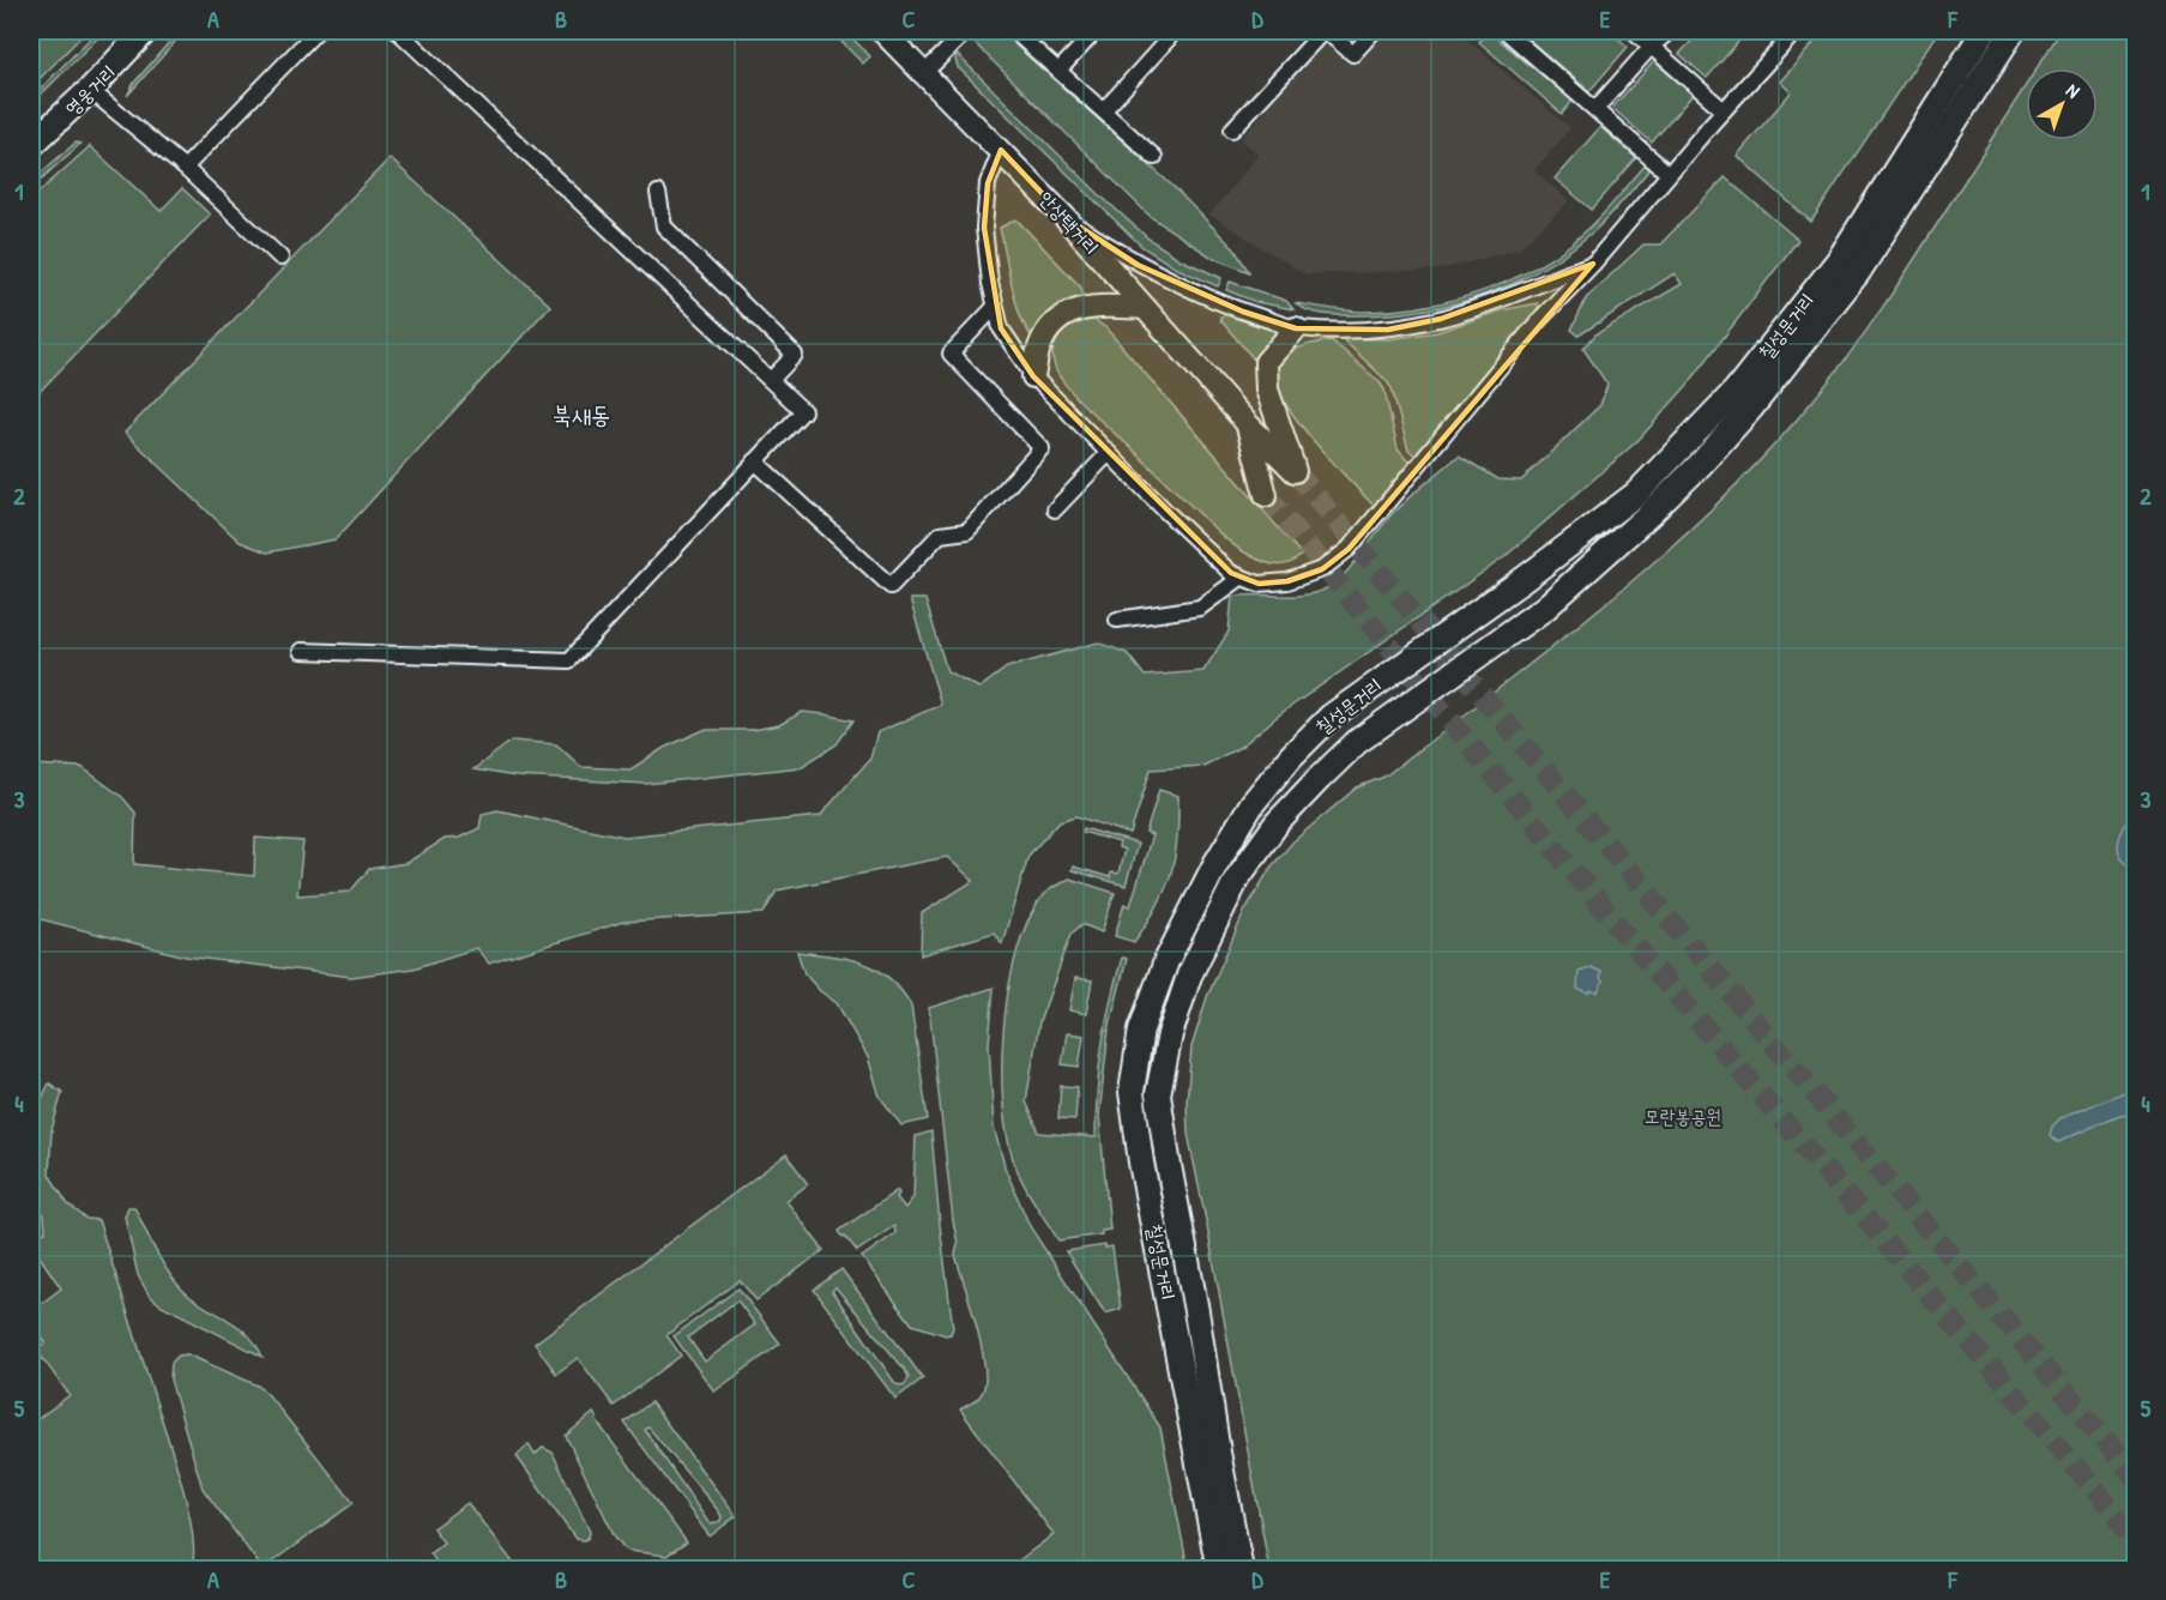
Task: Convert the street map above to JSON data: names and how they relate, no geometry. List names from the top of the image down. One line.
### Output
{"streets":{"main road":["영웅거리","안상택거리","칠성문거리"]},"districts":["북새동"],"parks":["모란봉공원"],"north":"top right","grid":{"columns":["A","B","C","D","E","F"],"rows":["1","2","3","4","5"]}}
